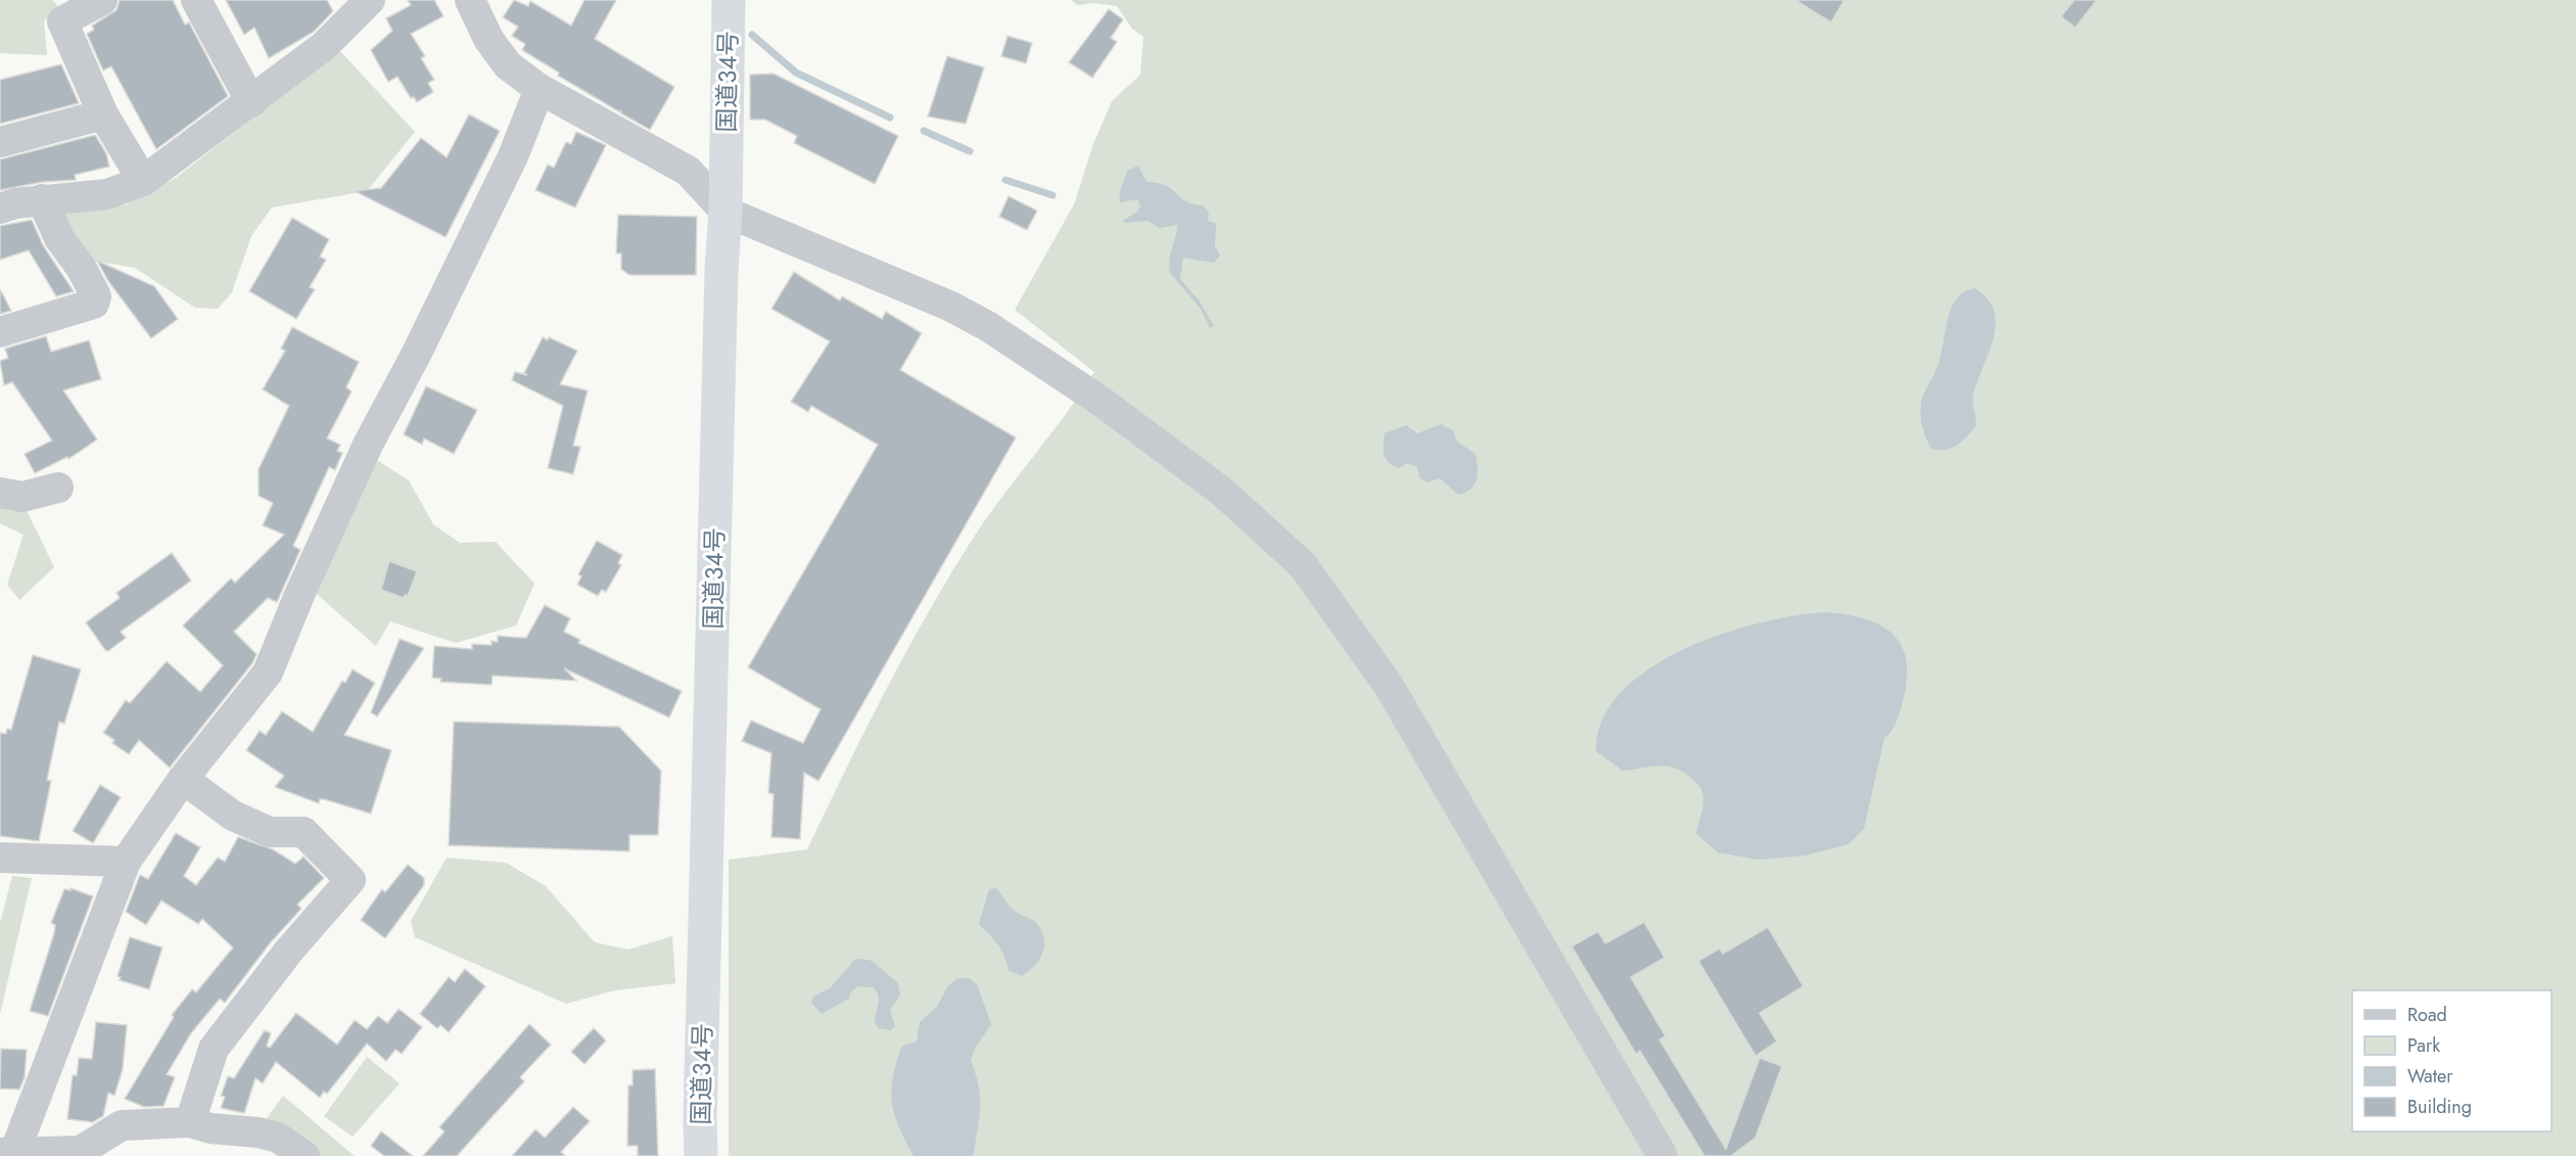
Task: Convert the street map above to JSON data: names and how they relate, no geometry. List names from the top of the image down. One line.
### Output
{"streets":{"highway":["国道34号"]},"legend":["Road","Park","Water","Building"]}
